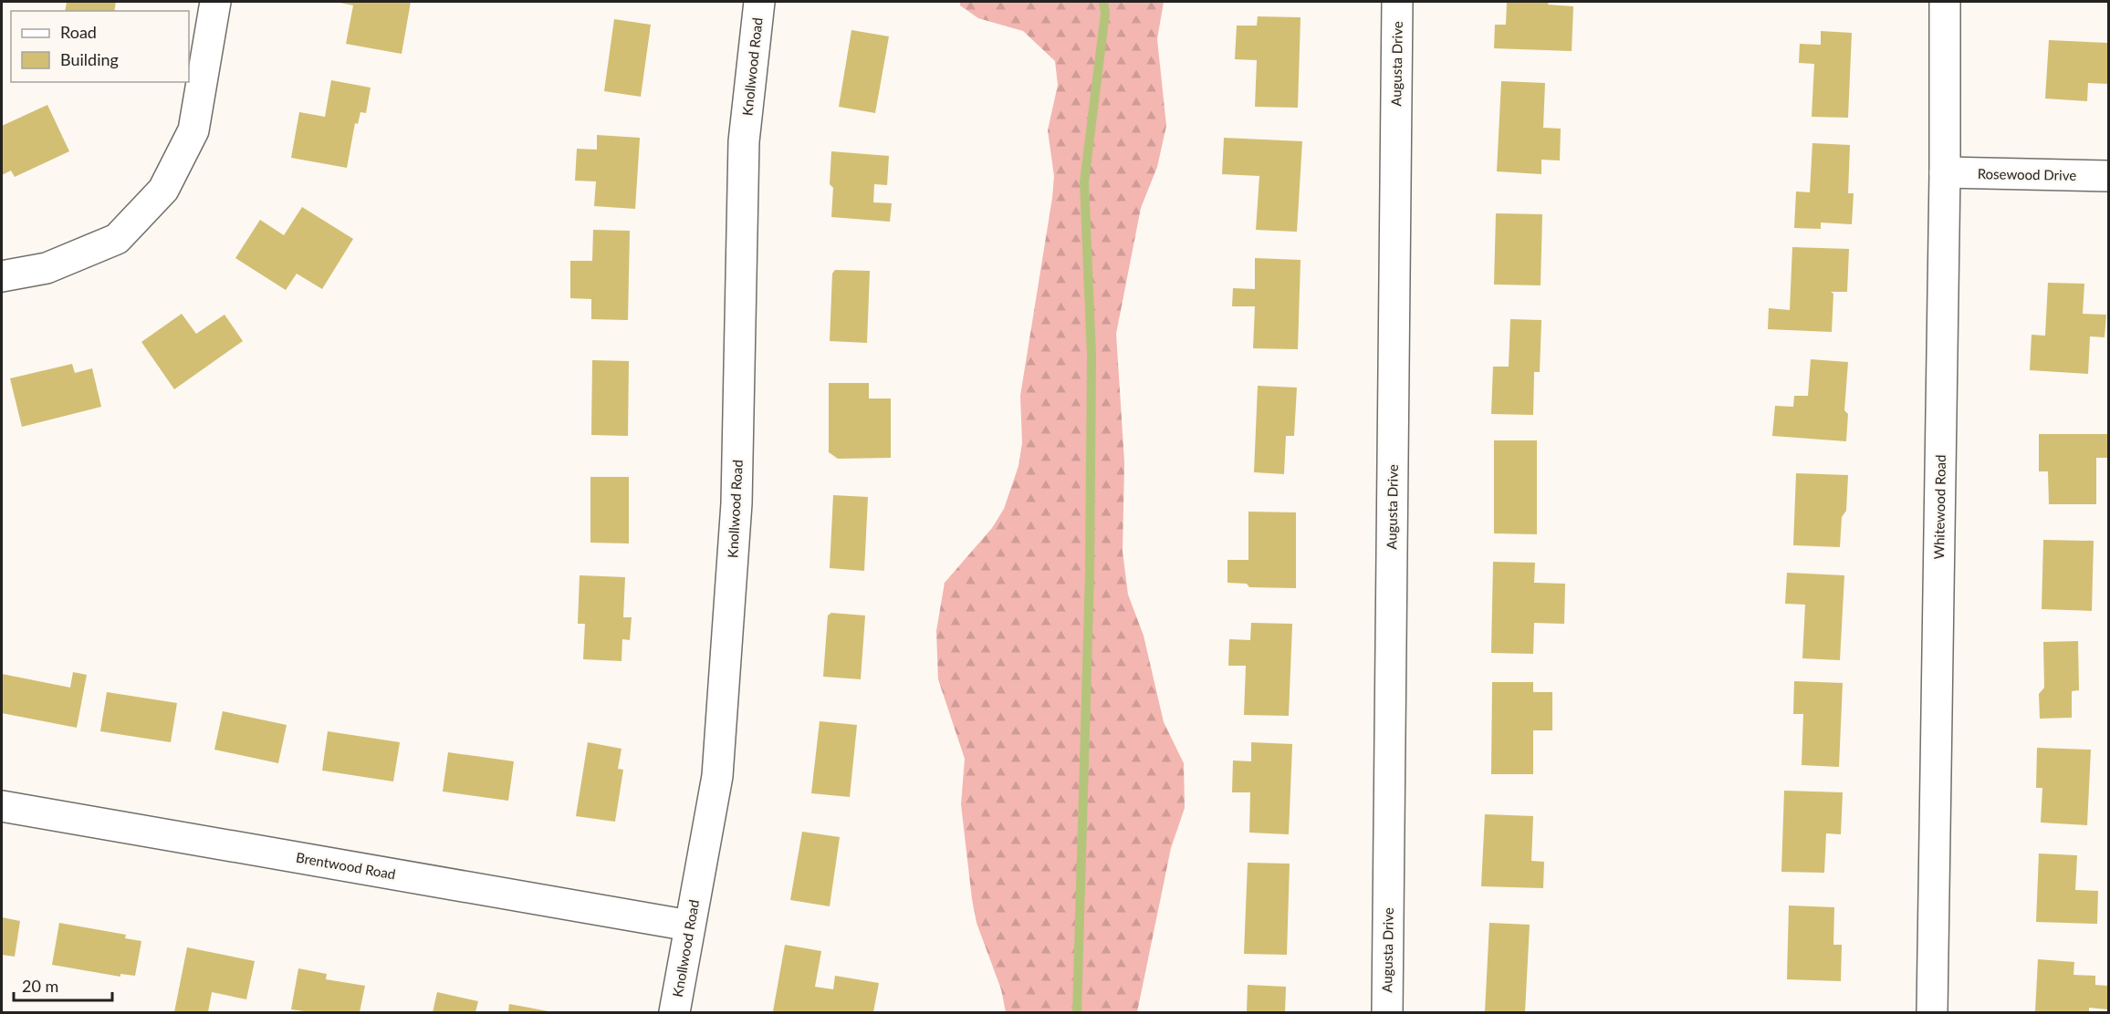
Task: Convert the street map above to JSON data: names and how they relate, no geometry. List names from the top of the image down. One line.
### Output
{"streets":{"street":["Augusta Drive","Knollwood Road","Rosewood Drive","Whitewood Road","Brentwood Road"]},"crossings":[["Knollwood Road","Brentwood Road"],["Rosewood Drive","Whitewood Road"]],"legend":["Road","Building"],"scale_bar":"20 m"}
